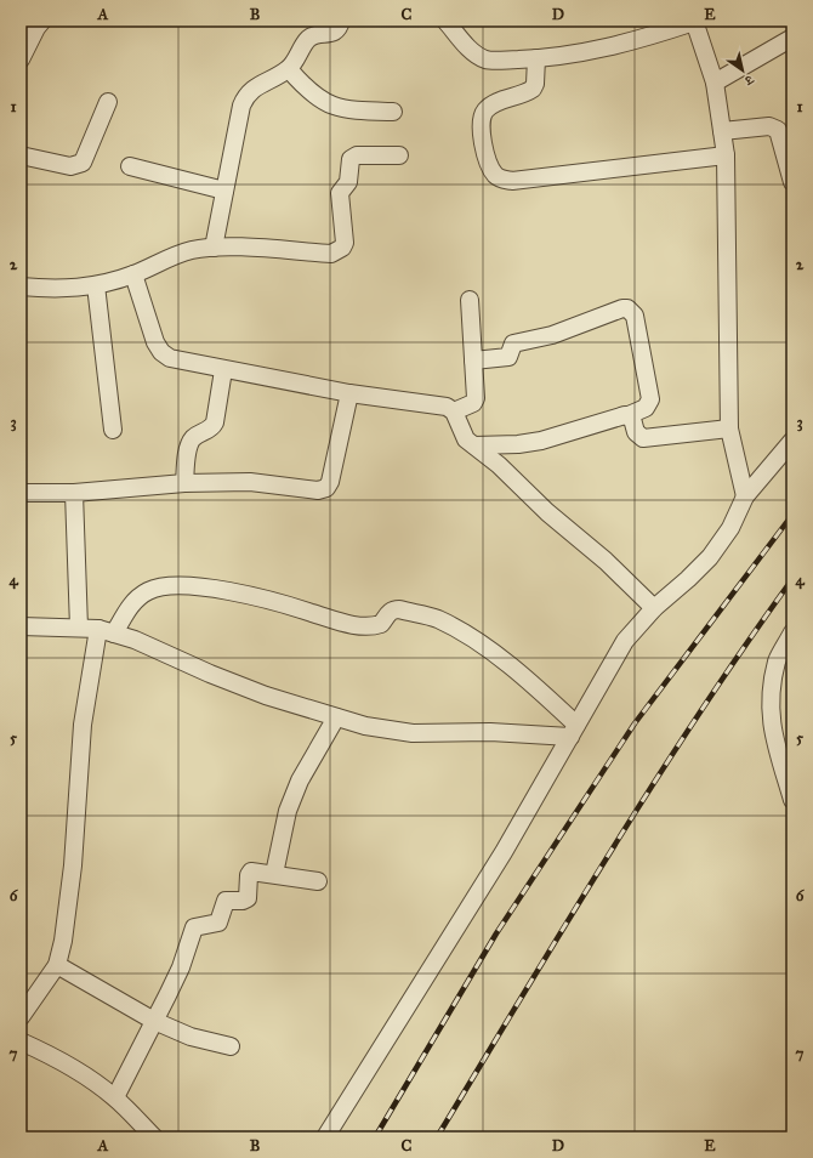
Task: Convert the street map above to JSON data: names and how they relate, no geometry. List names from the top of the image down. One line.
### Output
{"north":"bottom right","grid":{"columns":["A","B","C","D","E"],"rows":["1","2","3","4","5","6","7"]}}
